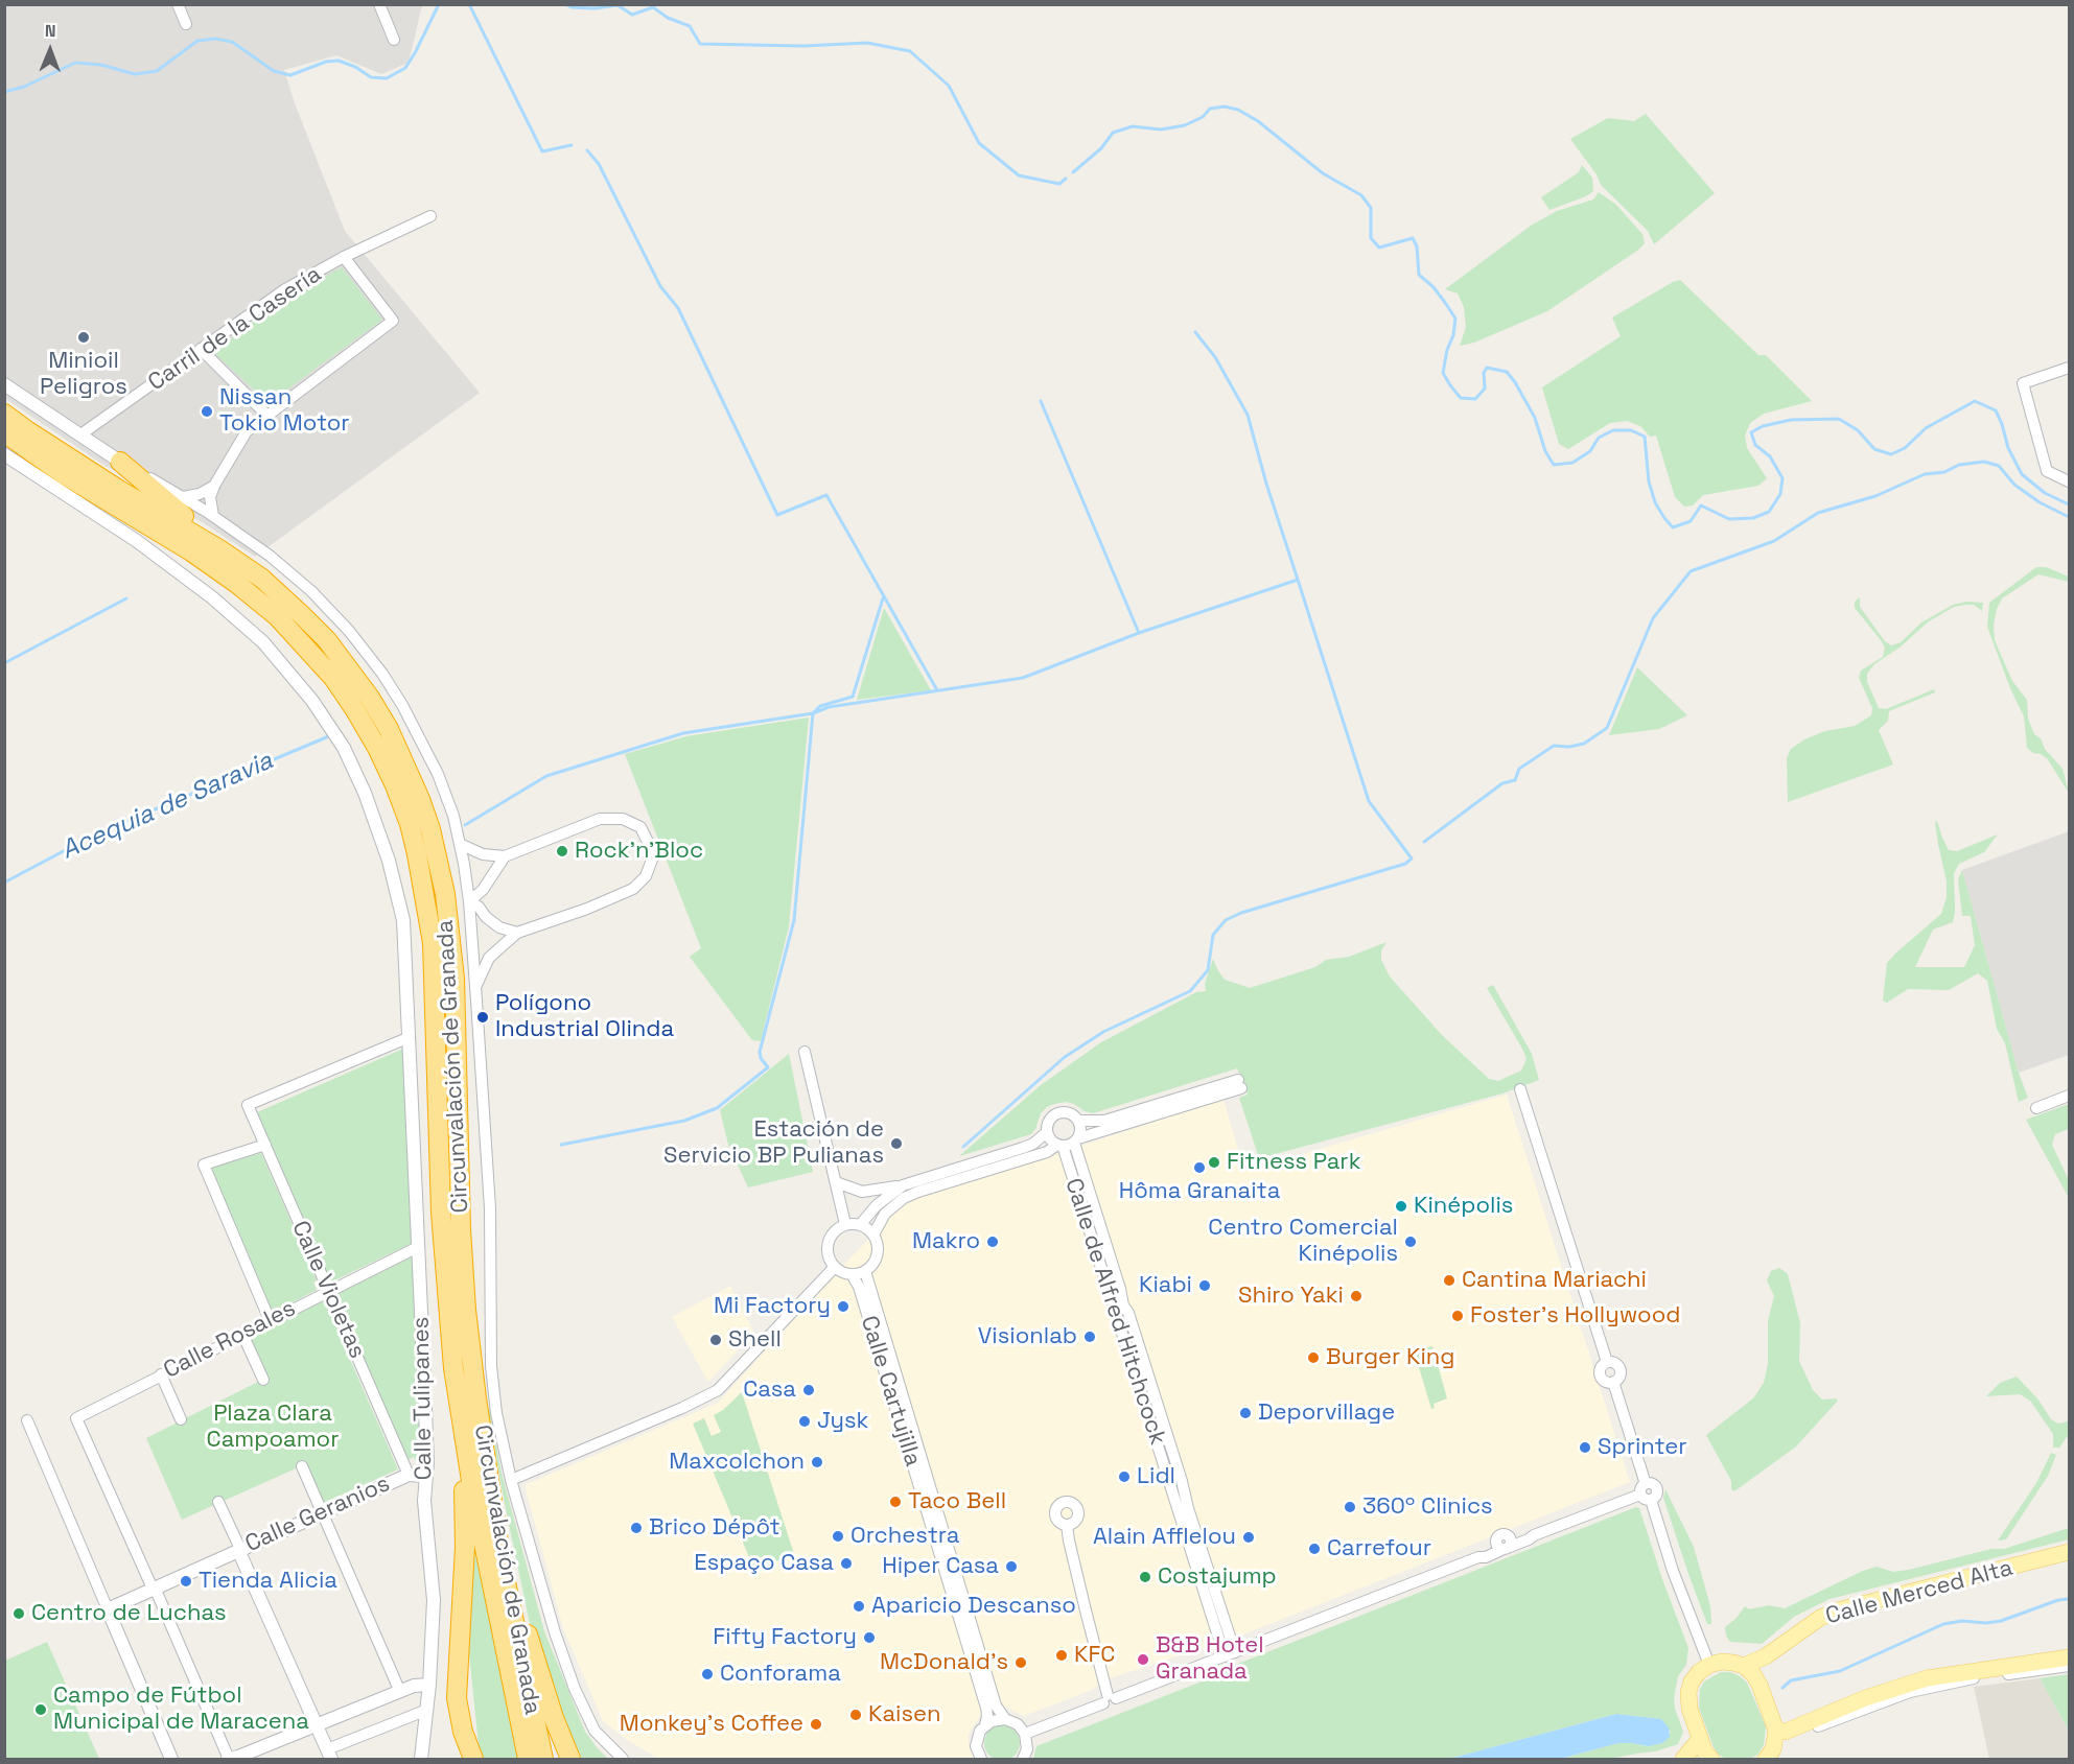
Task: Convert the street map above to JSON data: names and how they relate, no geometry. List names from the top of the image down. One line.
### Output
{"streets":{"highway":["Circunvalación de Granada"],"main road":["Calle Merced Alta"],"street":["Carril de la Casería","Calle Violetas","Calle de Alfred Hitchcock","Calle Rosales","Calle Cartujilla","Calle Tulipanes","Calle Geranios"]},"crossings":[["Circunvalación de Granada","Calle Tulipanes"],["Calle Violetas","Calle Rosales"],["Calle Violetas","Calle Tulipanes"],["Calle Violetas","Calle Geranios"],["Calle Rosales","Calle Tulipanes"],["Calle Rosales","Calle Geranios"],["Calle Tulipanes","Calle Geranios"]],"water":["Acequia de Saravia"],"parks":["Plaza Clara Campoamor"],"places":["Minioil Peligros","Nissan Tokio Motor","Rock'n'Bloc","Polígono Industrial Olinda","Estación de Servicio BP Pulianas","Fitness Park","Hôma Granaita","Kinépolis","Makro","Centro Comercial Kinépolis","Cantina Mariachi","Kiabi","Shiro Yaki","Mi Factory","Foster's Hollywood","Visionlab","Shell","Burger King","Casa","Deporvillage","Jysk","Sprinter","Maxcolchon","Lidl","Taco Bell","360º Clinics","Brico Dépôt","Orchestra","Alain Afflelou","Carrefour","Espaço Casa","Hiper Casa","Costajump","Tienda Alicia","Aparicio Descanso","Centro de Luchas","Fifty Factory","KFC","B&B Hotel Granada","McDonald's","Conforama","Campo de Fútbol Municipal de Maracena","Kaisen","Monkey's Coffee"],"north":"top"}
